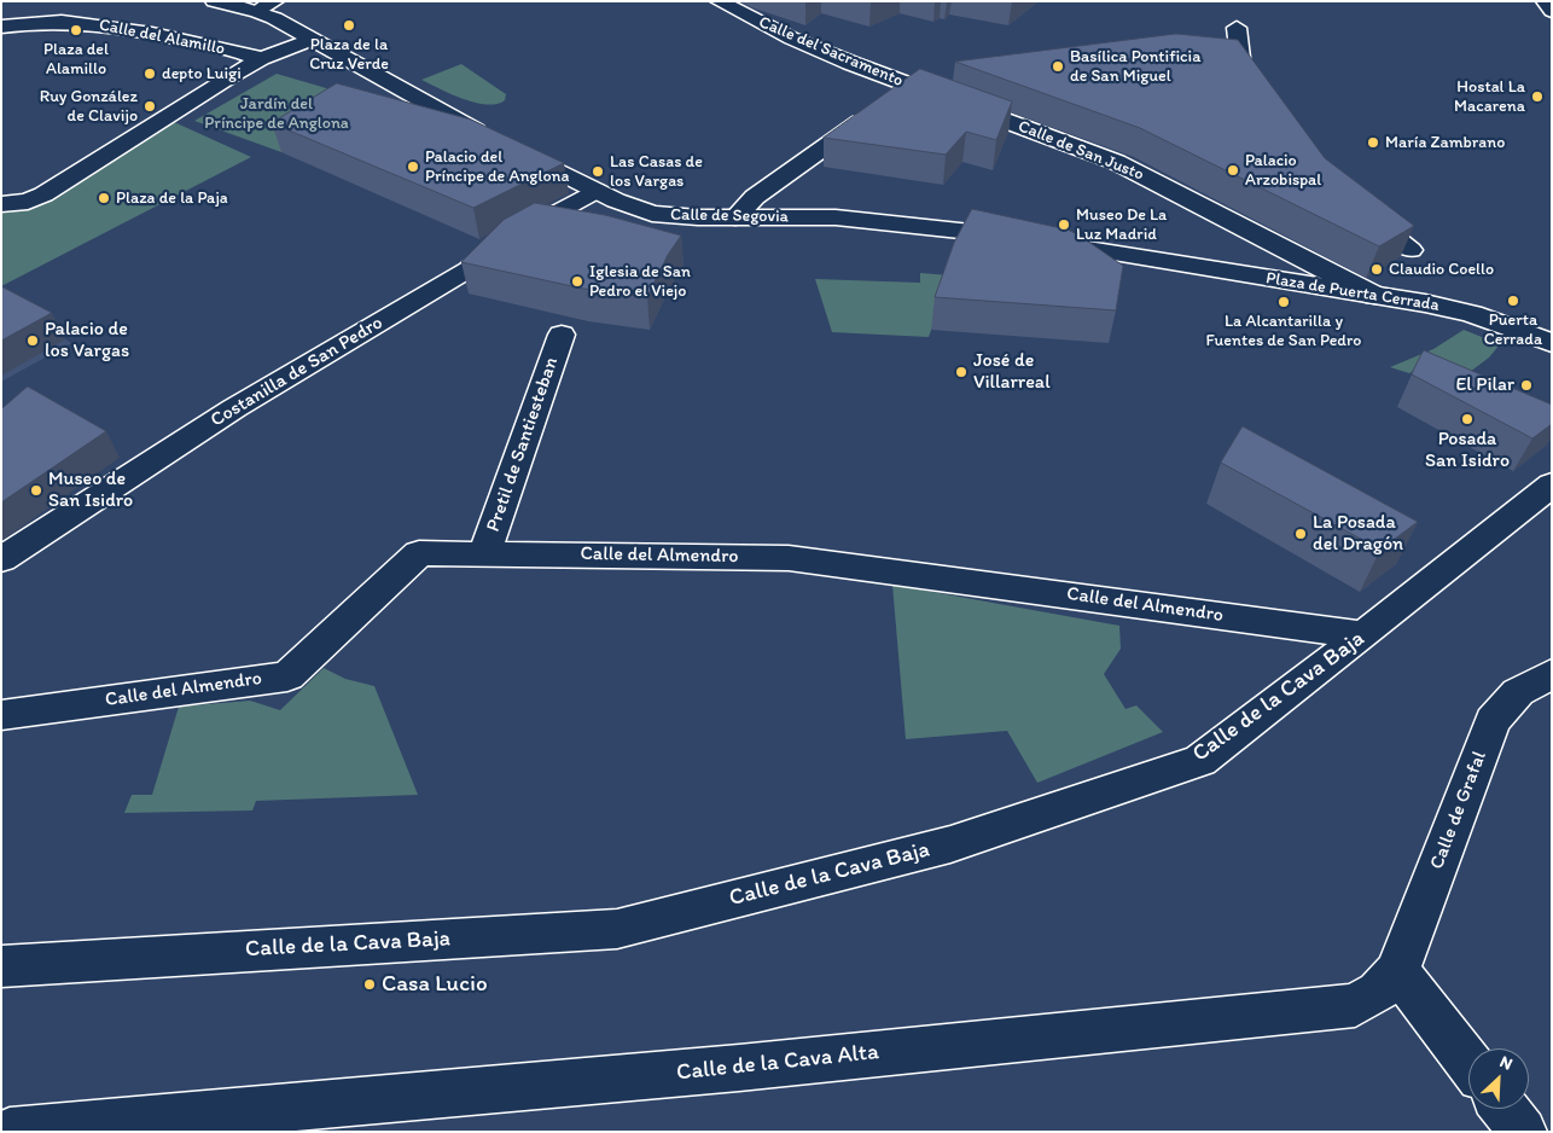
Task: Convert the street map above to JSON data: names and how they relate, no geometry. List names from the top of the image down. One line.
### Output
{"streets":{"street":["Calle del Alamillo","Calle del Sacramento","Calle de San Justo","Calle de Segovia","Plaza de Puerta Cerrada","Costanilla de San Pedro","Pretil de Santiesteban","Calle del Almendro","Calle de la Cava Baja","Calle de Grafal","Calle de la Cava Alta"]},"crossings":[["Calle del Sacramento","Calle de San Justo"],["Calle de San Justo","Plaza de Puerta Cerrada"],["Calle de Segovia","Plaza de Puerta Cerrada"],["Calle de Segovia","Costanilla de San Pedro"],["Pretil de Santiesteban","Calle del Almendro"],["Calle del Almendro","Calle de la Cava Baja"],["Calle de Grafal","Calle de la Cava Alta"]],"parks":["Jardín del Príncipe de Anglona"],"places":["Plaza de la Cruz Verde","Plaza del Alamillo","Basílica Pontificia de San Miguel","depto Luigi","Hostal La Macarena","Ruy González de Clavijo","María Zambrano","Palacio del Príncipe de Anglona","Palacio Arzobispal","Las Casas de los Vargas","Plaza de la Paja","Museo De La Luz Madrid","Claudio Coello","Iglesia de San Pedro el Viejo","Puerta Cerrada","La Alcantarilla y Fuentes de San Pedro","Palacio de los Vargas","José de Villarreal","El Pilar","Posada San Isidro","Museo de San Isidro","La Posada del Dragón","Casa Lucio"],"north":"top right"}
